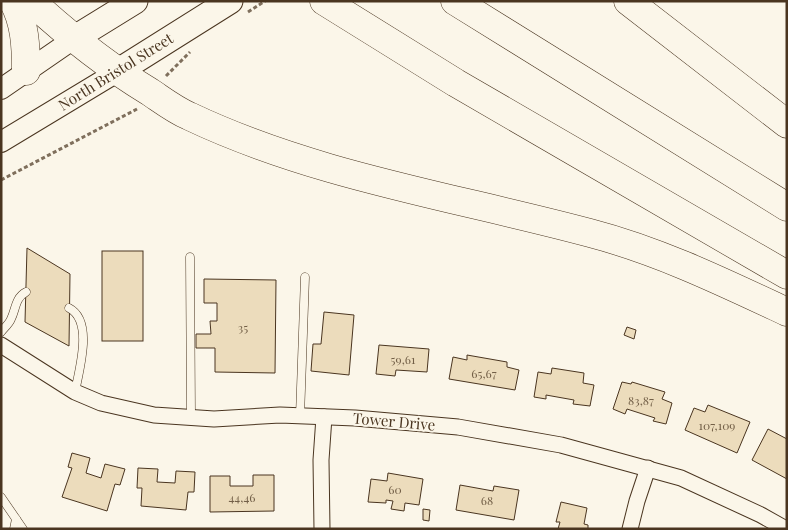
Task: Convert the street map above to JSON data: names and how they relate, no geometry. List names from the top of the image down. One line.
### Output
{"streets":{"main road":["North Bristol Street"],"street":["Tower Drive"]},"house_numbers":["35","59,61","65,67","83,87","107,109","60","44,46","68"]}
